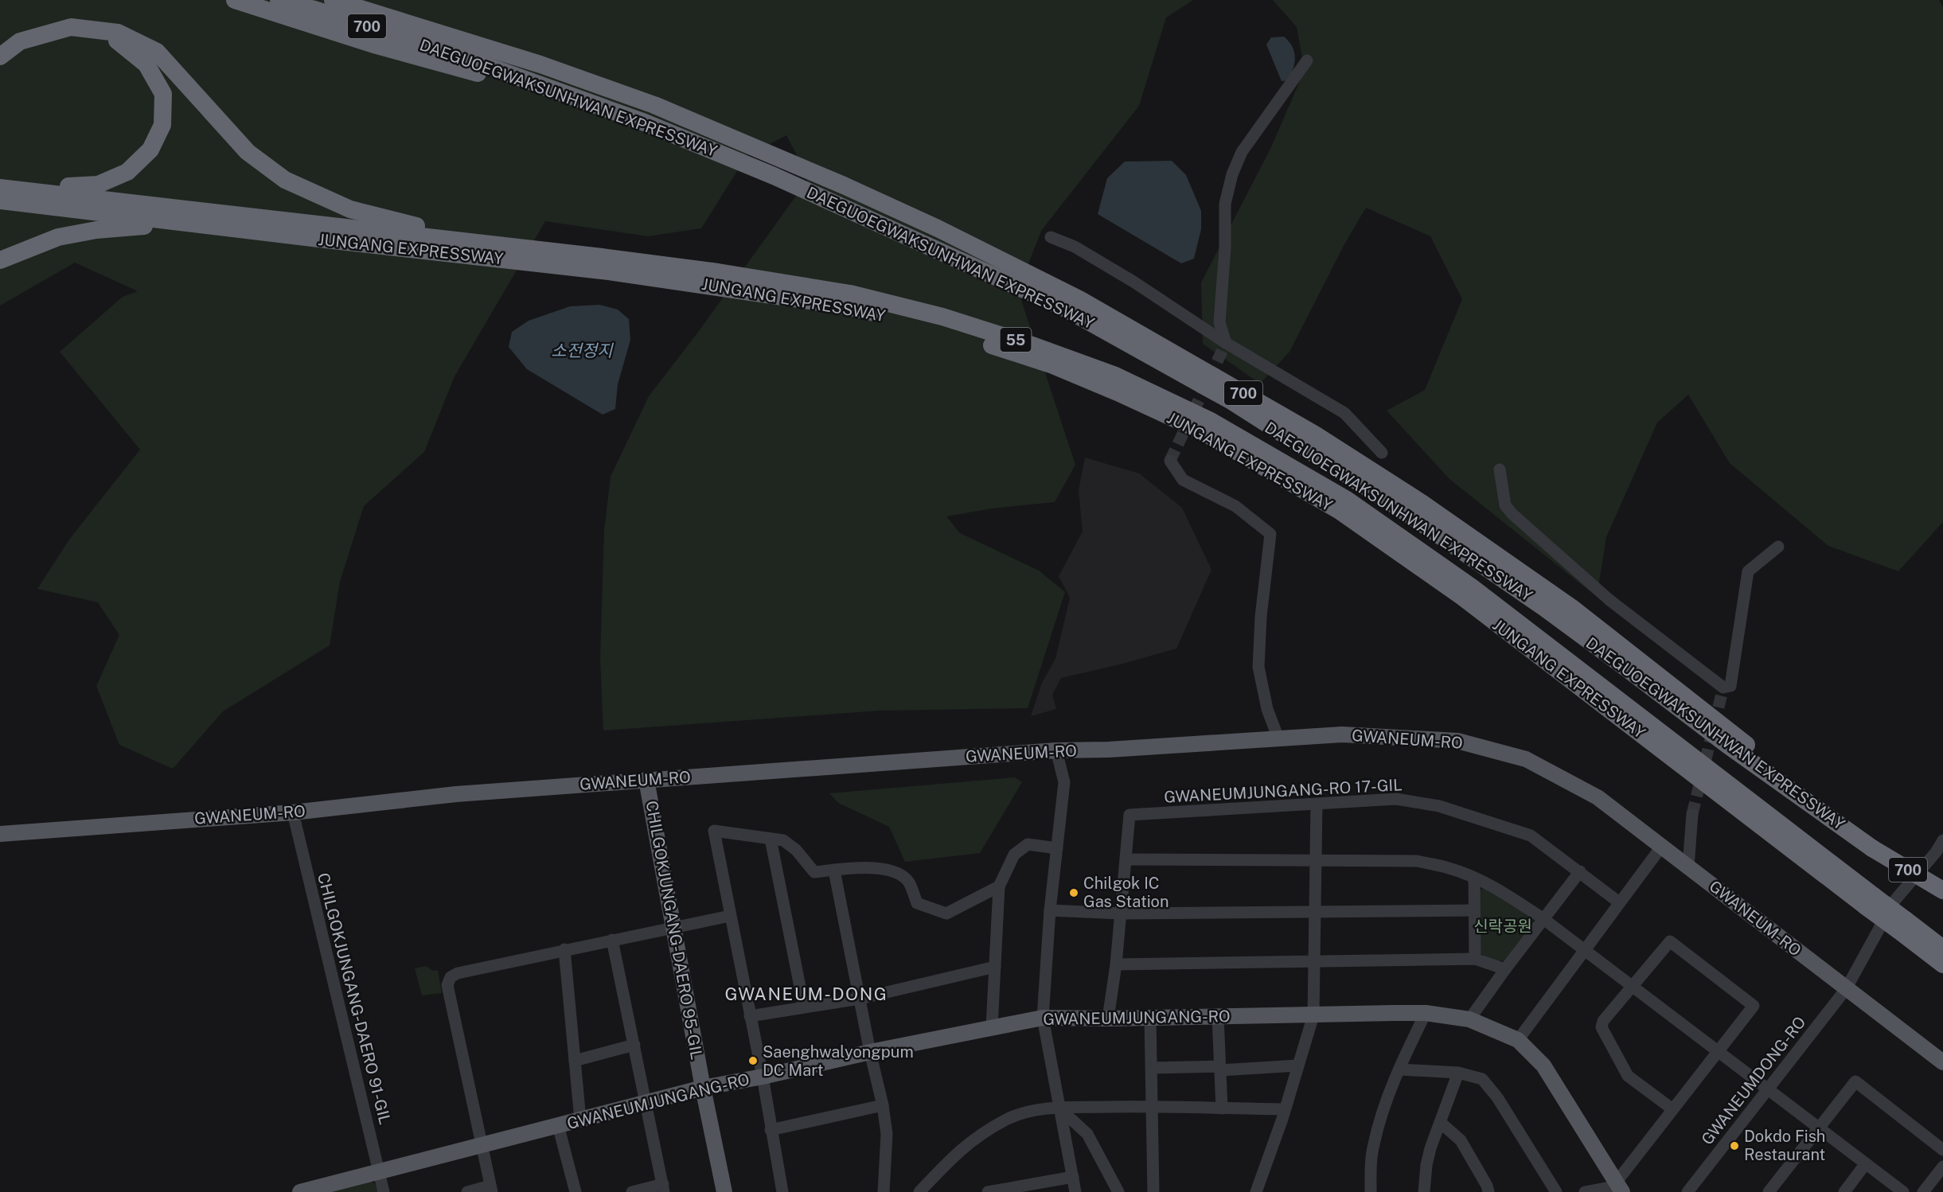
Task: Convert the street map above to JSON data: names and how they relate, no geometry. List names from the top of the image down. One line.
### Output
{"streets":{"highway":["700","DAEGUOEGWAKSUNHWAN EXPRESSWAY","JUNGANG EXPRESSWAY","55"],"main road":["GWANEUM-RO","CHILGOKJUNGANG-DAERO 95-GIL","GWANEUMJUNGANG-RO"],"street":["GWANEUMJUNGANG-RO 17-GIL","CHILGOKJUNGANG-DAERO 91-GIL","GWANEUMDONG-RO"]},"crossings":[["GWANEUM-RO","CHILGOKJUNGANG-DAERO 95-GIL"],["GWANEUM-RO","CHILGOKJUNGANG-DAERO 91-GIL"],["GWANEUM-RO","GWANEUMDONG-RO"],["GWANEUMJUNGANG-RO 17-GIL","GWANEUMJUNGANG-RO"],["CHILGOKJUNGANG-DAERO 95-GIL","GWANEUMJUNGANG-RO"],["CHILGOKJUNGANG-DAERO 91-GIL","GWANEUMJUNGANG-RO"]],"districts":["GWANEUM-DONG"],"water":["소전정지"],"parks":["신락공원"],"places":["Chilgok IC Gas Station","Saenghwalyongpum DC Mart","Dokdo Fish Restaurant"]}
